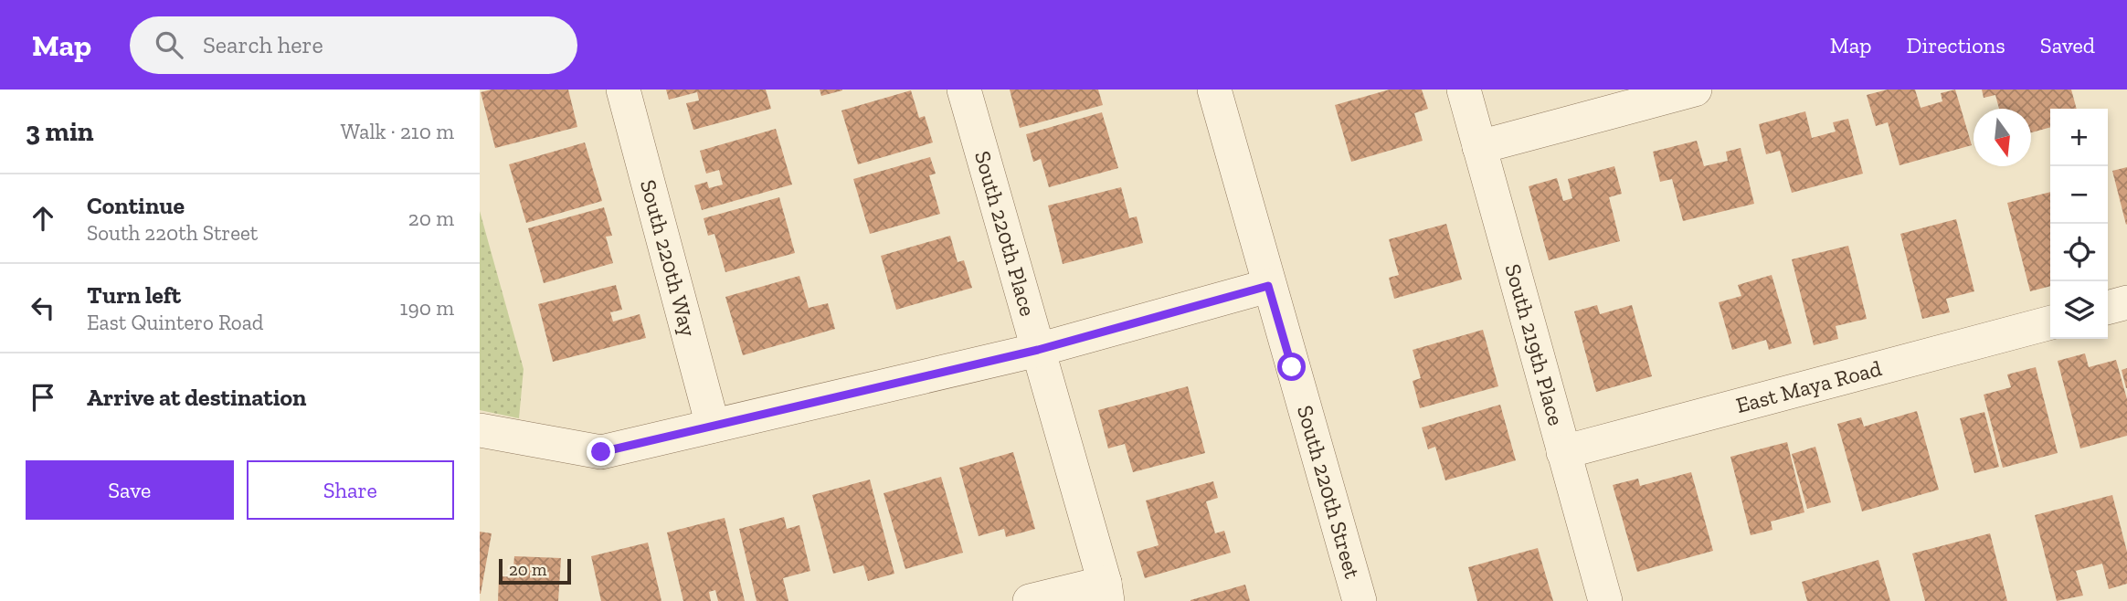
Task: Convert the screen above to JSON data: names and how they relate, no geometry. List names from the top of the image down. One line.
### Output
{"streets":{"street":["South 220th Place","South 220th Way","South 219th Place","East Maya Road","South 220th Street"]},"crossings":[["South 219th Place","East Maya Road"]],"scale_bar":"20 m","north":"bottom","page":{"header":"Map","search":"Search here","nav":["Map","Directions","Saved"],"heading":["3 min","Walk · 210 m"],"map_buttons":["+","−"],"list":[["Continue","South 220th Street","20 m"],["Turn left","East Quintero Road","190 m"],"Arrive at destination"],"buttons":["Save","Share"],"scale":"20 m"}}
